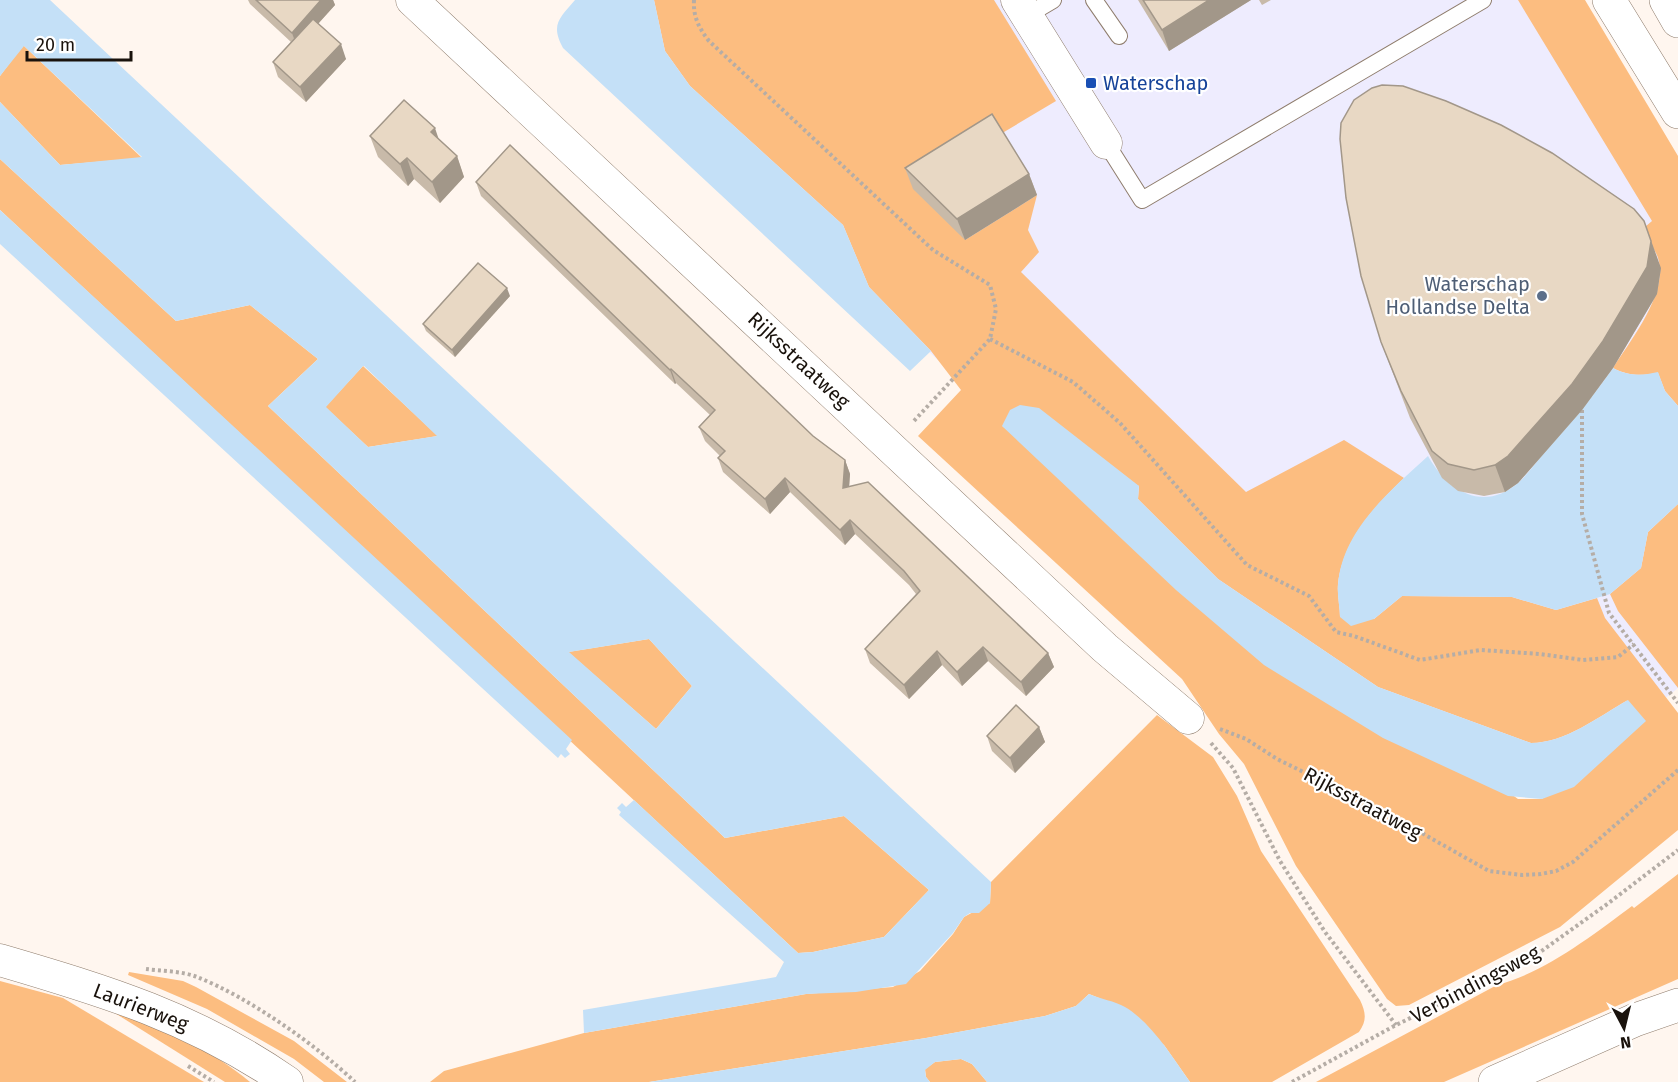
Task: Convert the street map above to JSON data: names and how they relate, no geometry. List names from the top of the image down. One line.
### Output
{"streets":{"street":["Rijksstraatweg","Laurierweg"],"path":["Verbindingsweg"]},"places":{"transit":["Waterschap"],"other":["Waterschap Hollandse Delta"]},"scale_bar":"20 m","north":"bottom"}
